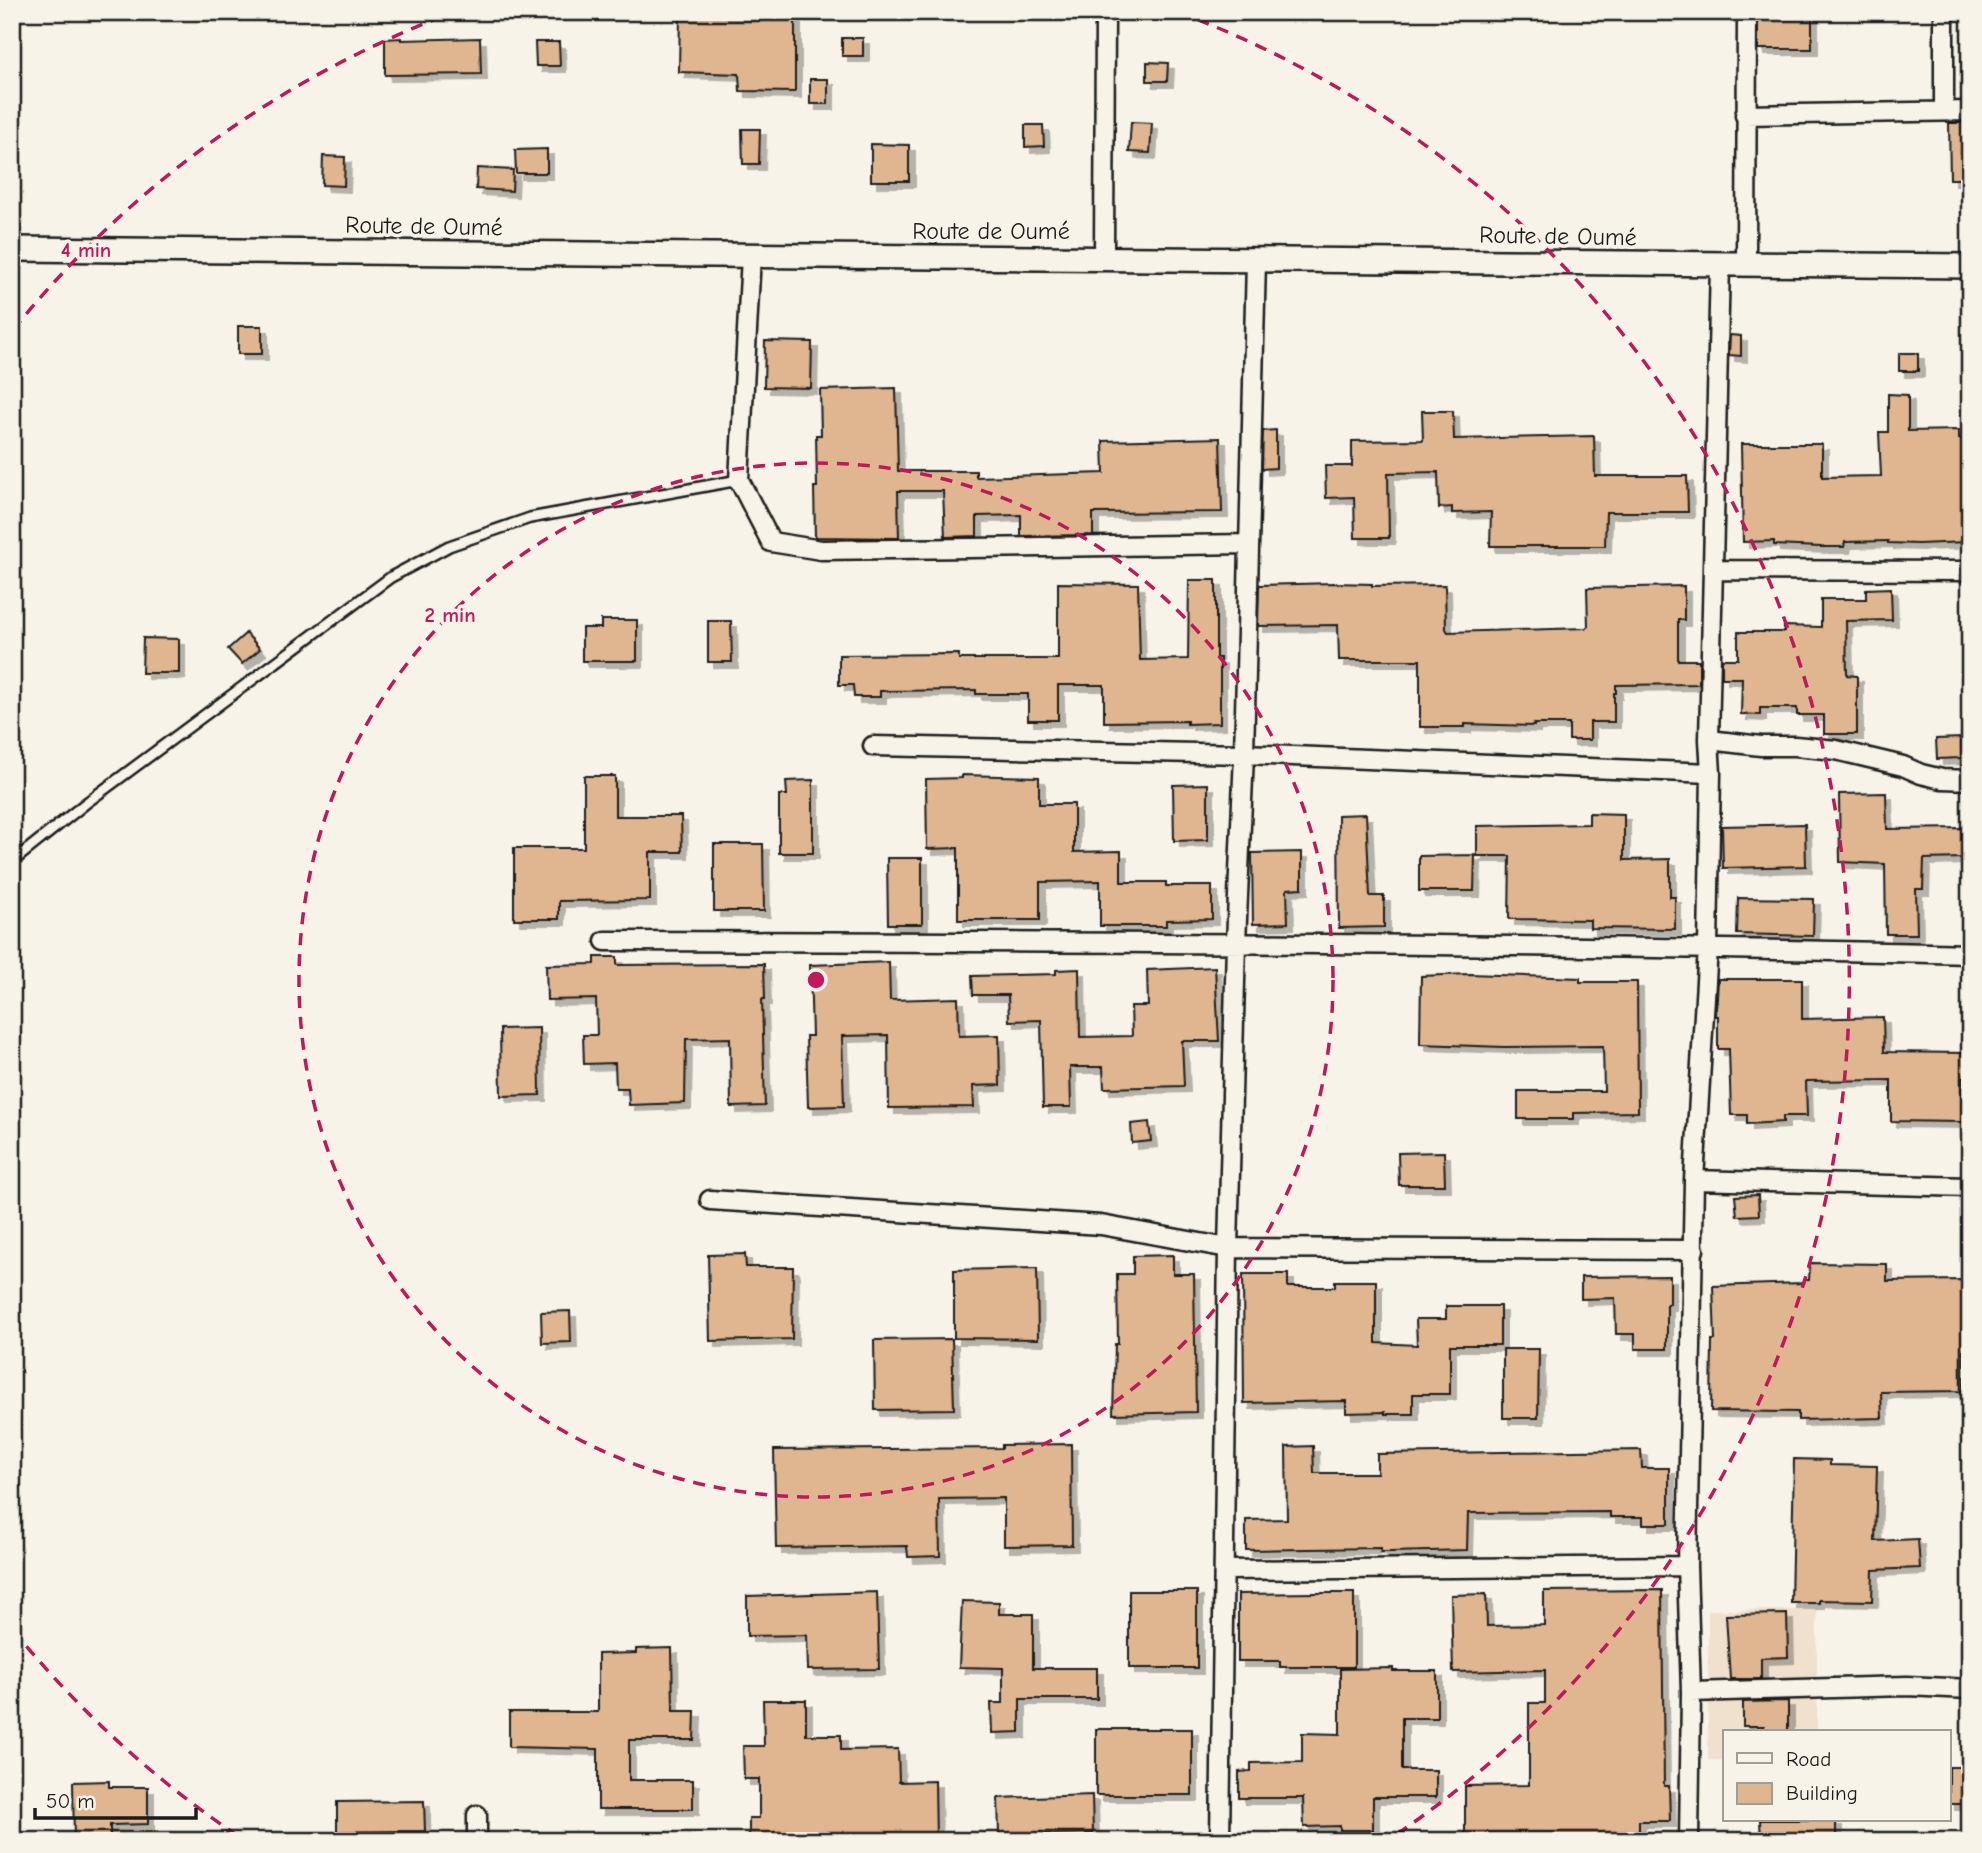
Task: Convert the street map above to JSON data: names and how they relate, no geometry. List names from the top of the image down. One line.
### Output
{"streets":{"street":["Route de Oumé"]},"legend":["Road","Building"],"scale_bar":"50 m","rings":["4 min","2 min"]}
